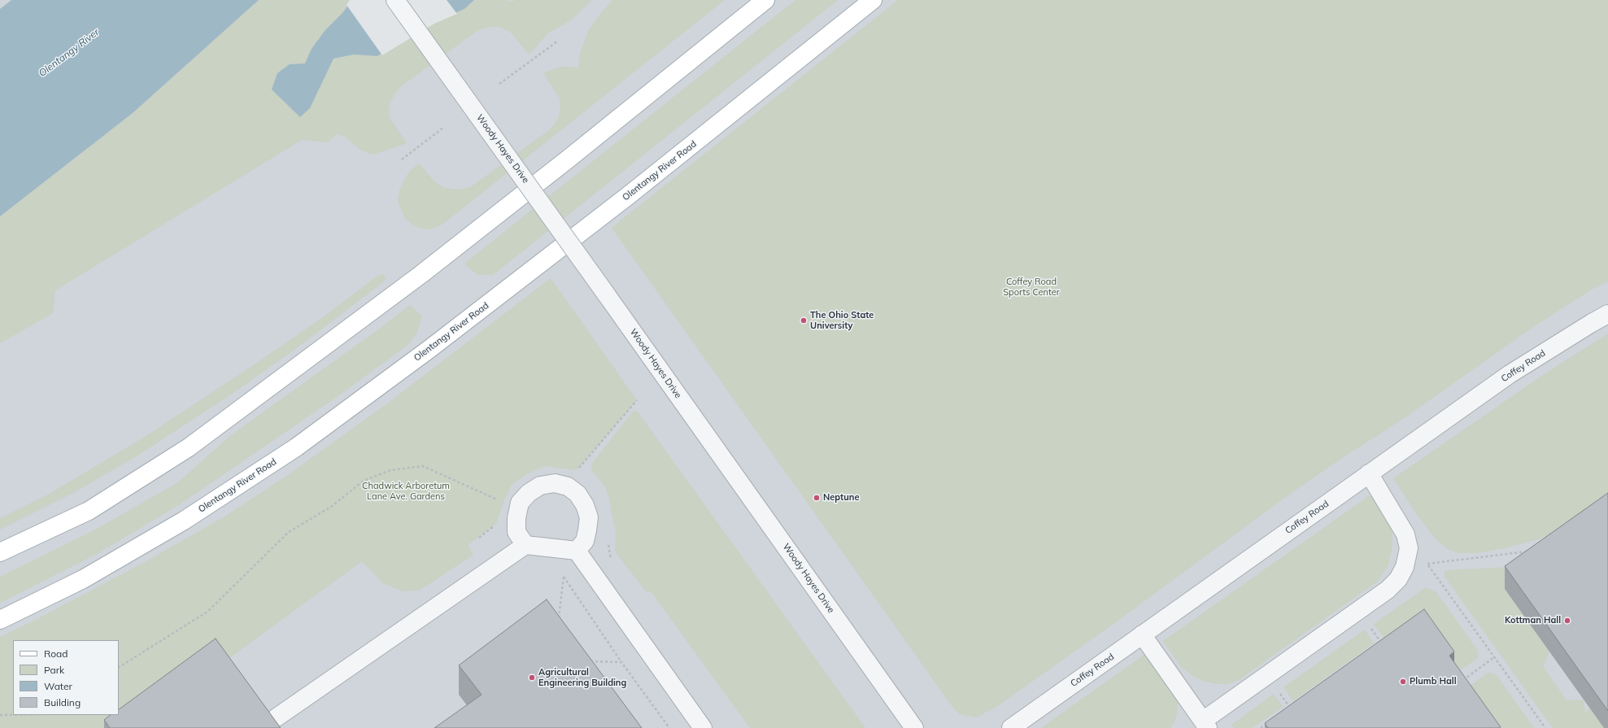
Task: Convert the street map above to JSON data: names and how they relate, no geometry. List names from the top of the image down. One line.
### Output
{"streets":{"main road":["Olentangy River Road"],"street":["Woody Hayes Drive","Coffey Road"]},"water":["Olentangy River"],"parks":["Coffey Road Sports Center","Chadwick Arboretum Lane Ave. Gardens"],"places":["The Ohio State University","Neptune","Kottman Hall","Agricultural Engineering Building","Plumb Hall"],"legend":["Road","Park","Water","Building"]}
